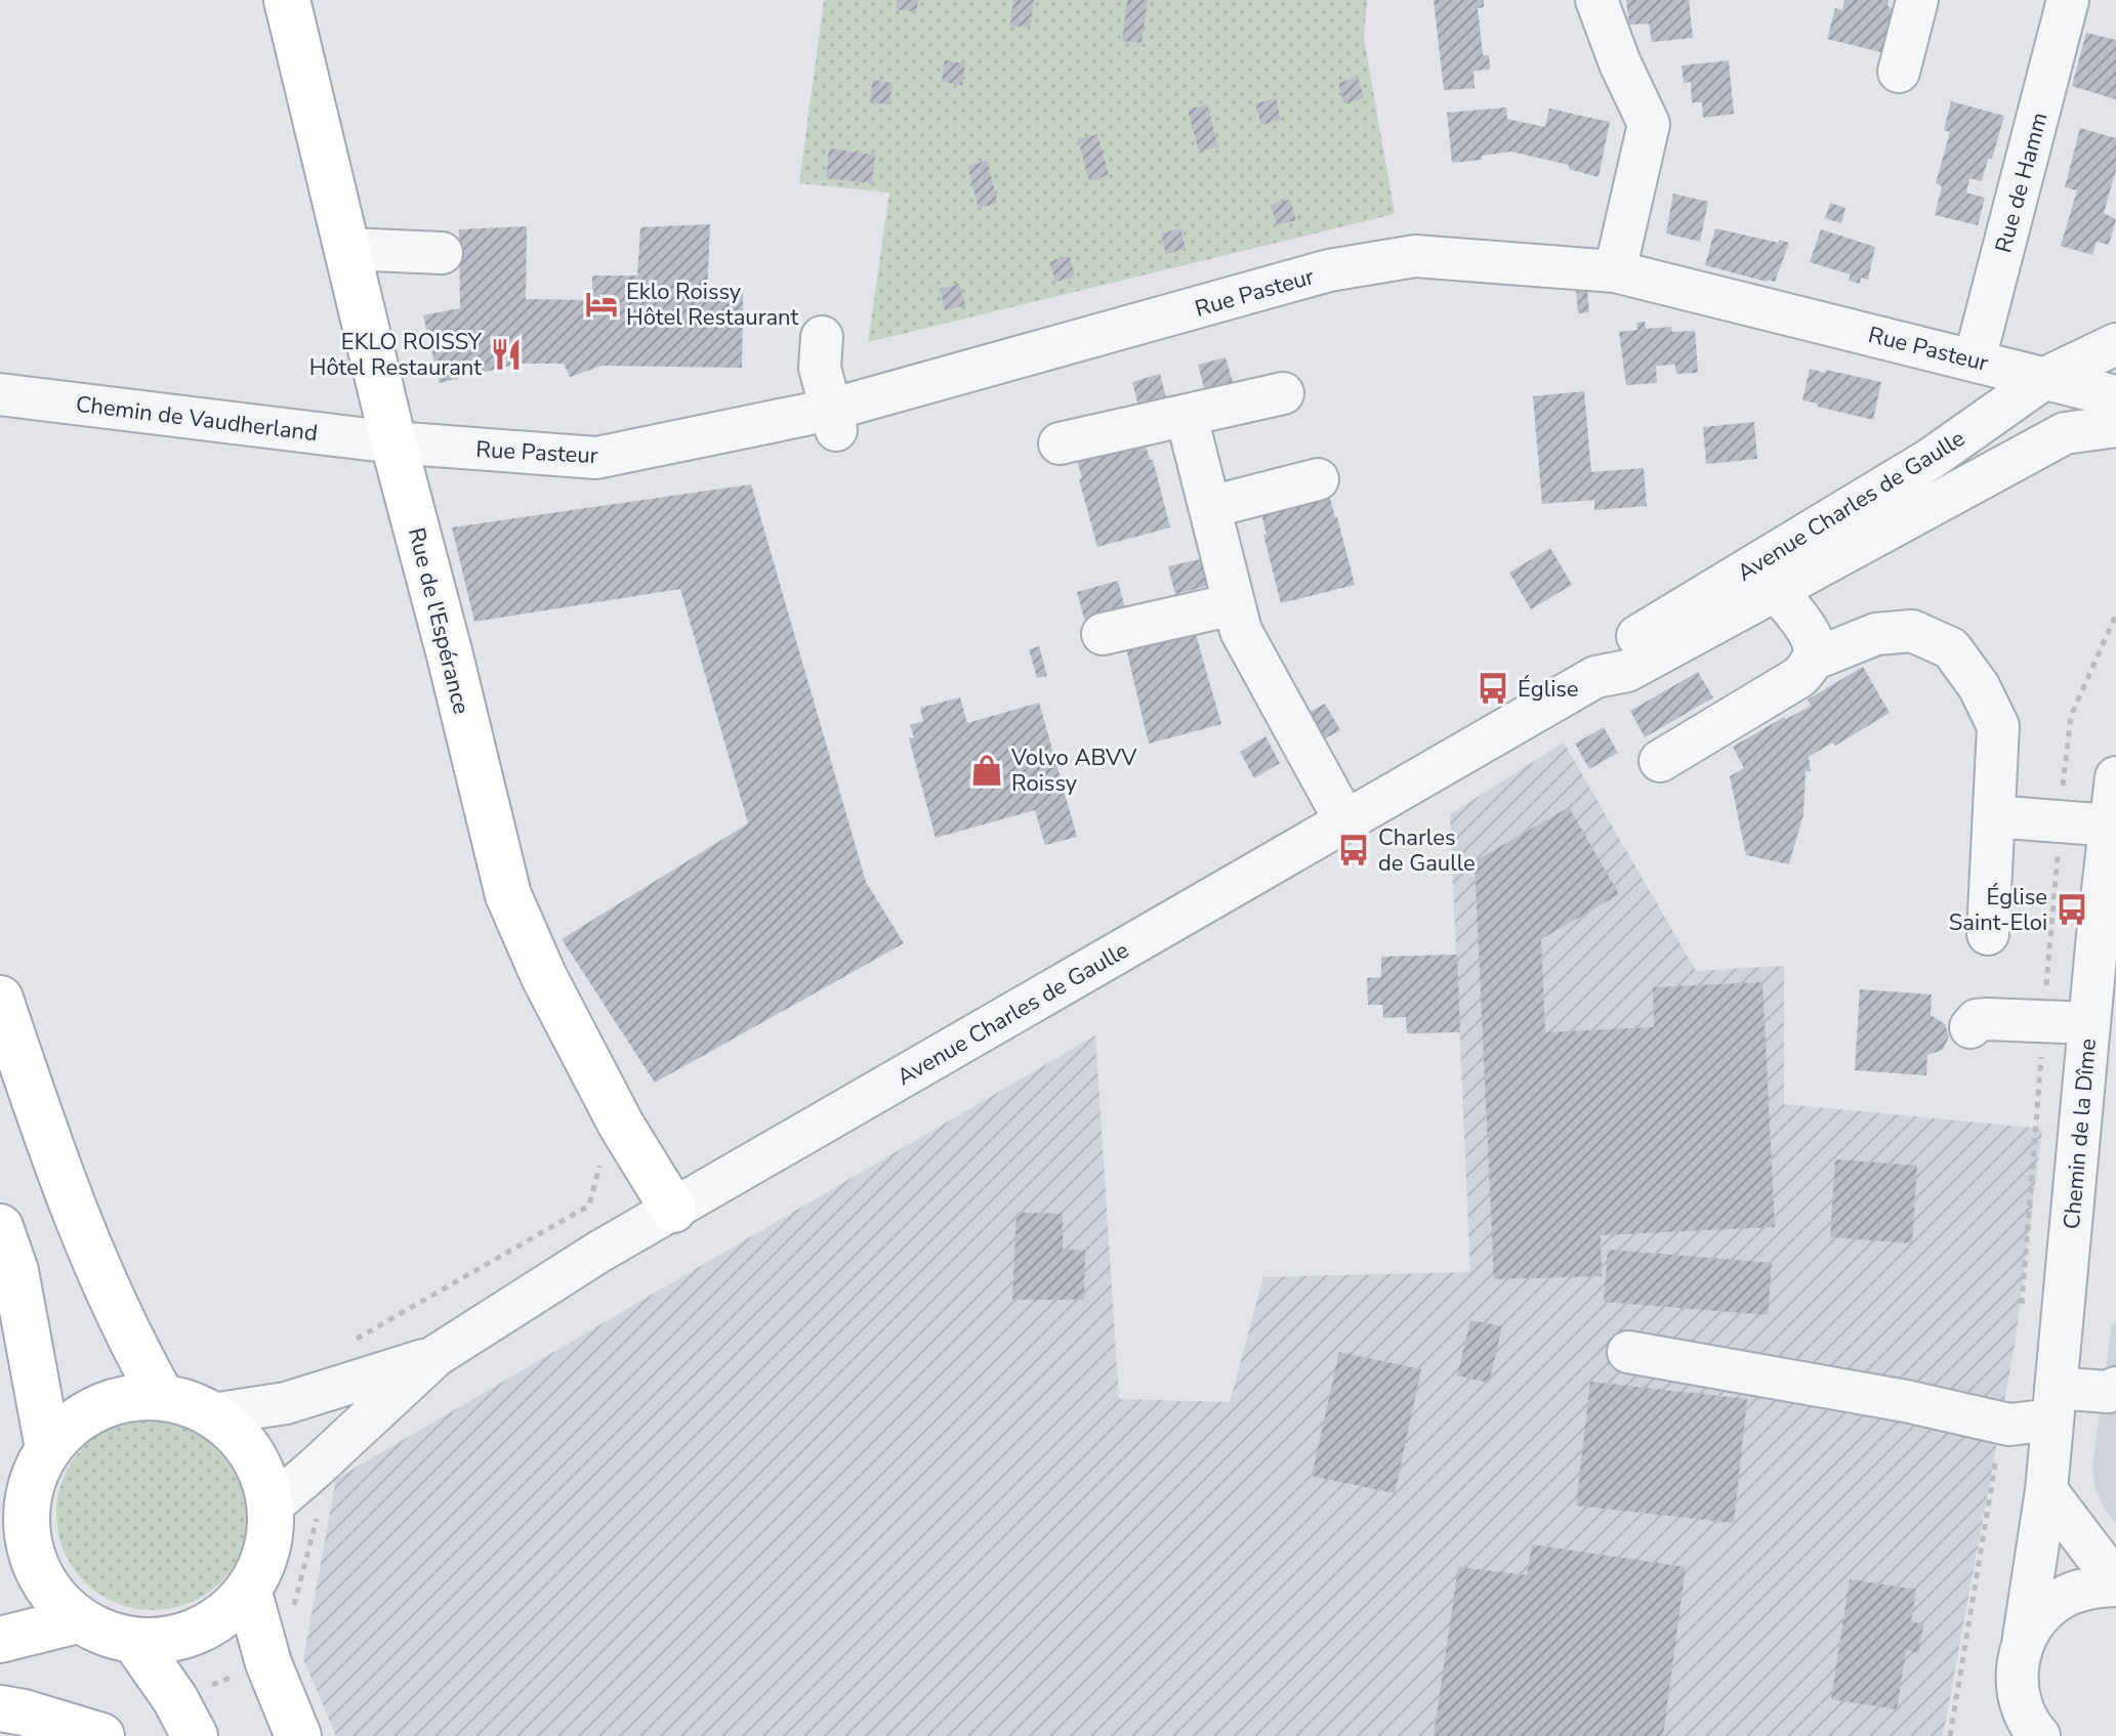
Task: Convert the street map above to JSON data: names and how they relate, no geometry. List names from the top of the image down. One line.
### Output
{"streets":{"main road":["Rue de l'Espérance"],"street":["Rue de Hamm","Rue Pasteur","Chemin de Vaudherland","Avenue Charles de Gaulle","Chemin de la Dîme"]},"crossings":[["Rue de Hamm","Rue Pasteur"],["Rue Pasteur","Chemin de Vaudherland"],["Rue Pasteur","Avenue Charles de Gaulle"],["Rue Pasteur","Rue de l'Espérance"],["Chemin de Vaudherland","Rue de l'Espérance"],["Avenue Charles de Gaulle","Rue de l'Espérance"]],"places":{"hotel":["Eklo Roissy Hôtel Restaurant"],"restaurant":["EKLO ROISSY Hôtel Restaurant"],"bus stop":["Église","Charles de Gaulle","Église Saint-Eloi"],"shop":["Volvo ABVV Roissy"]}}
